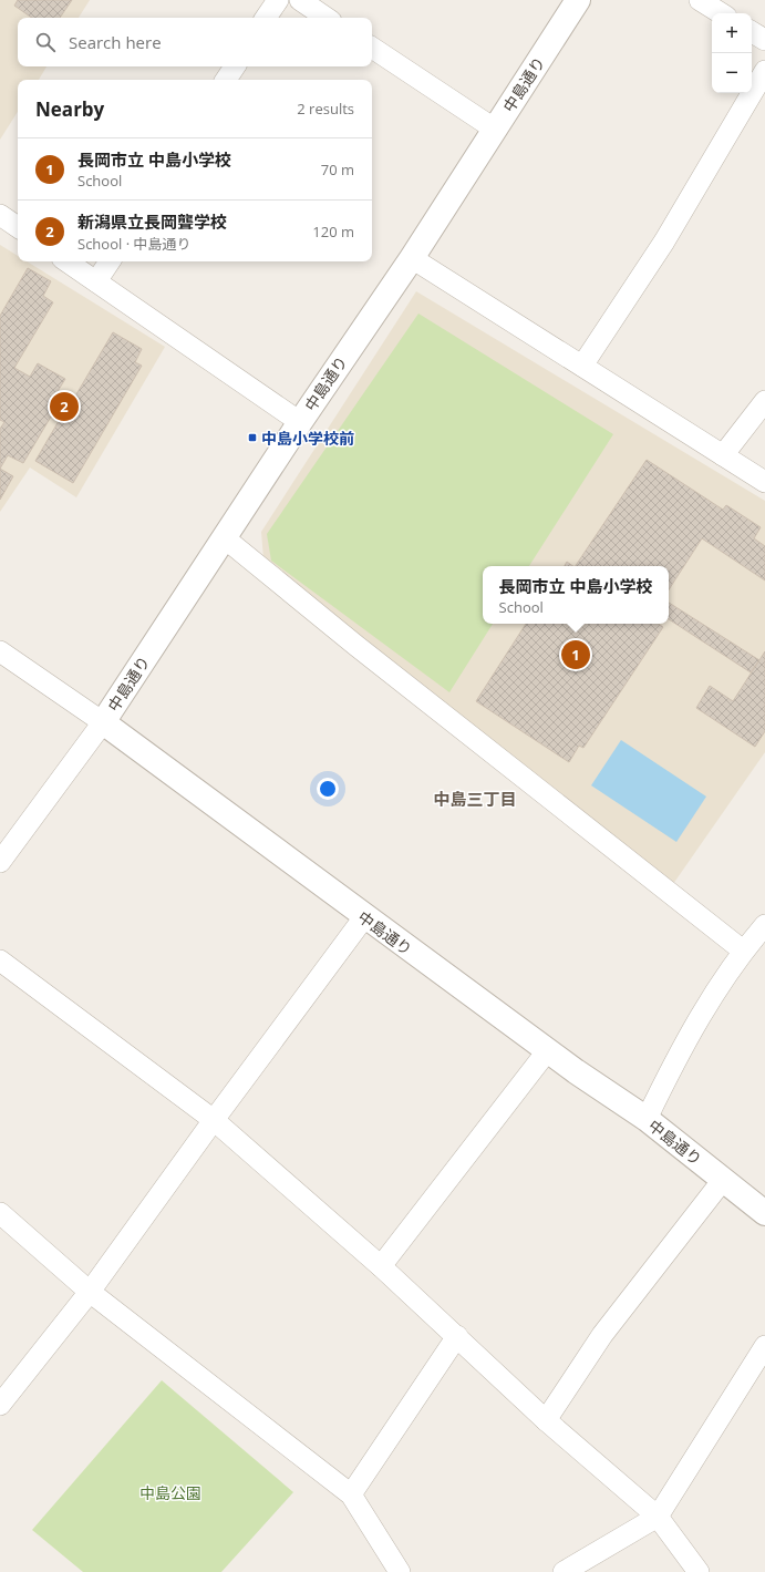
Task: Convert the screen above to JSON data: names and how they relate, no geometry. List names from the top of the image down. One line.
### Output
{"streets":{"street":["中島通り"]},"districts":["中島三丁目"],"parks":["中島公園"],"places":{"transit":["中島小学校前"]},"page":{"map_buttons":["+","−"],"search":"Search here","heading":["Nearby","2 results"],"list":[{"mark":"1","name":"長岡市立 中島小学校","note":"School","value":"70 m"},{"mark":"2","name":"新潟県立長岡聾学校","note":"School · 中島通り","value":"120 m"}],"pins":["2","1"],"popup":["長岡市立 中島小学校","School"]}}
